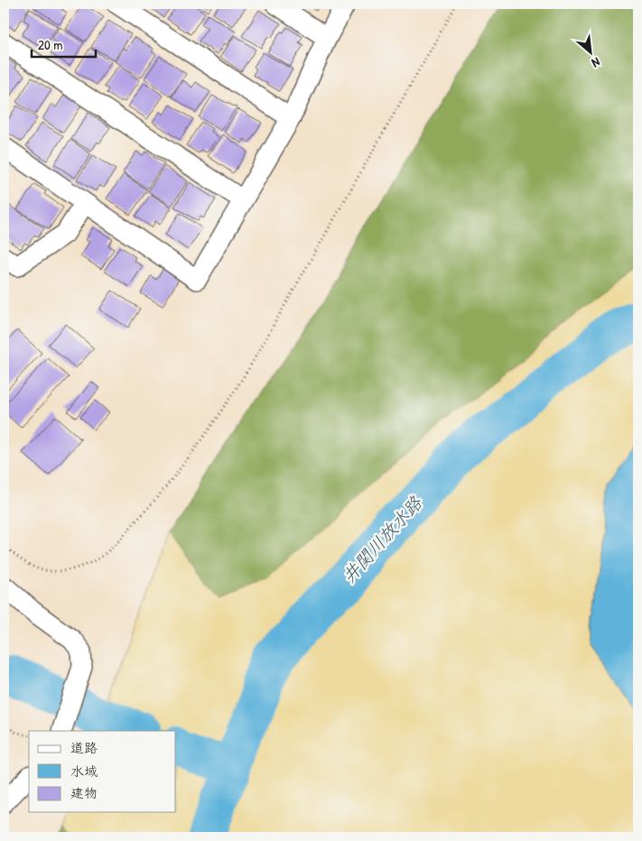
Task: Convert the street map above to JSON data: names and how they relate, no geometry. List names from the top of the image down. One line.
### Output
{"water":["井関川放水路"],"legend":["道路","水域","建物"],"scale_bar":"20 m","north":"bottom right"}
